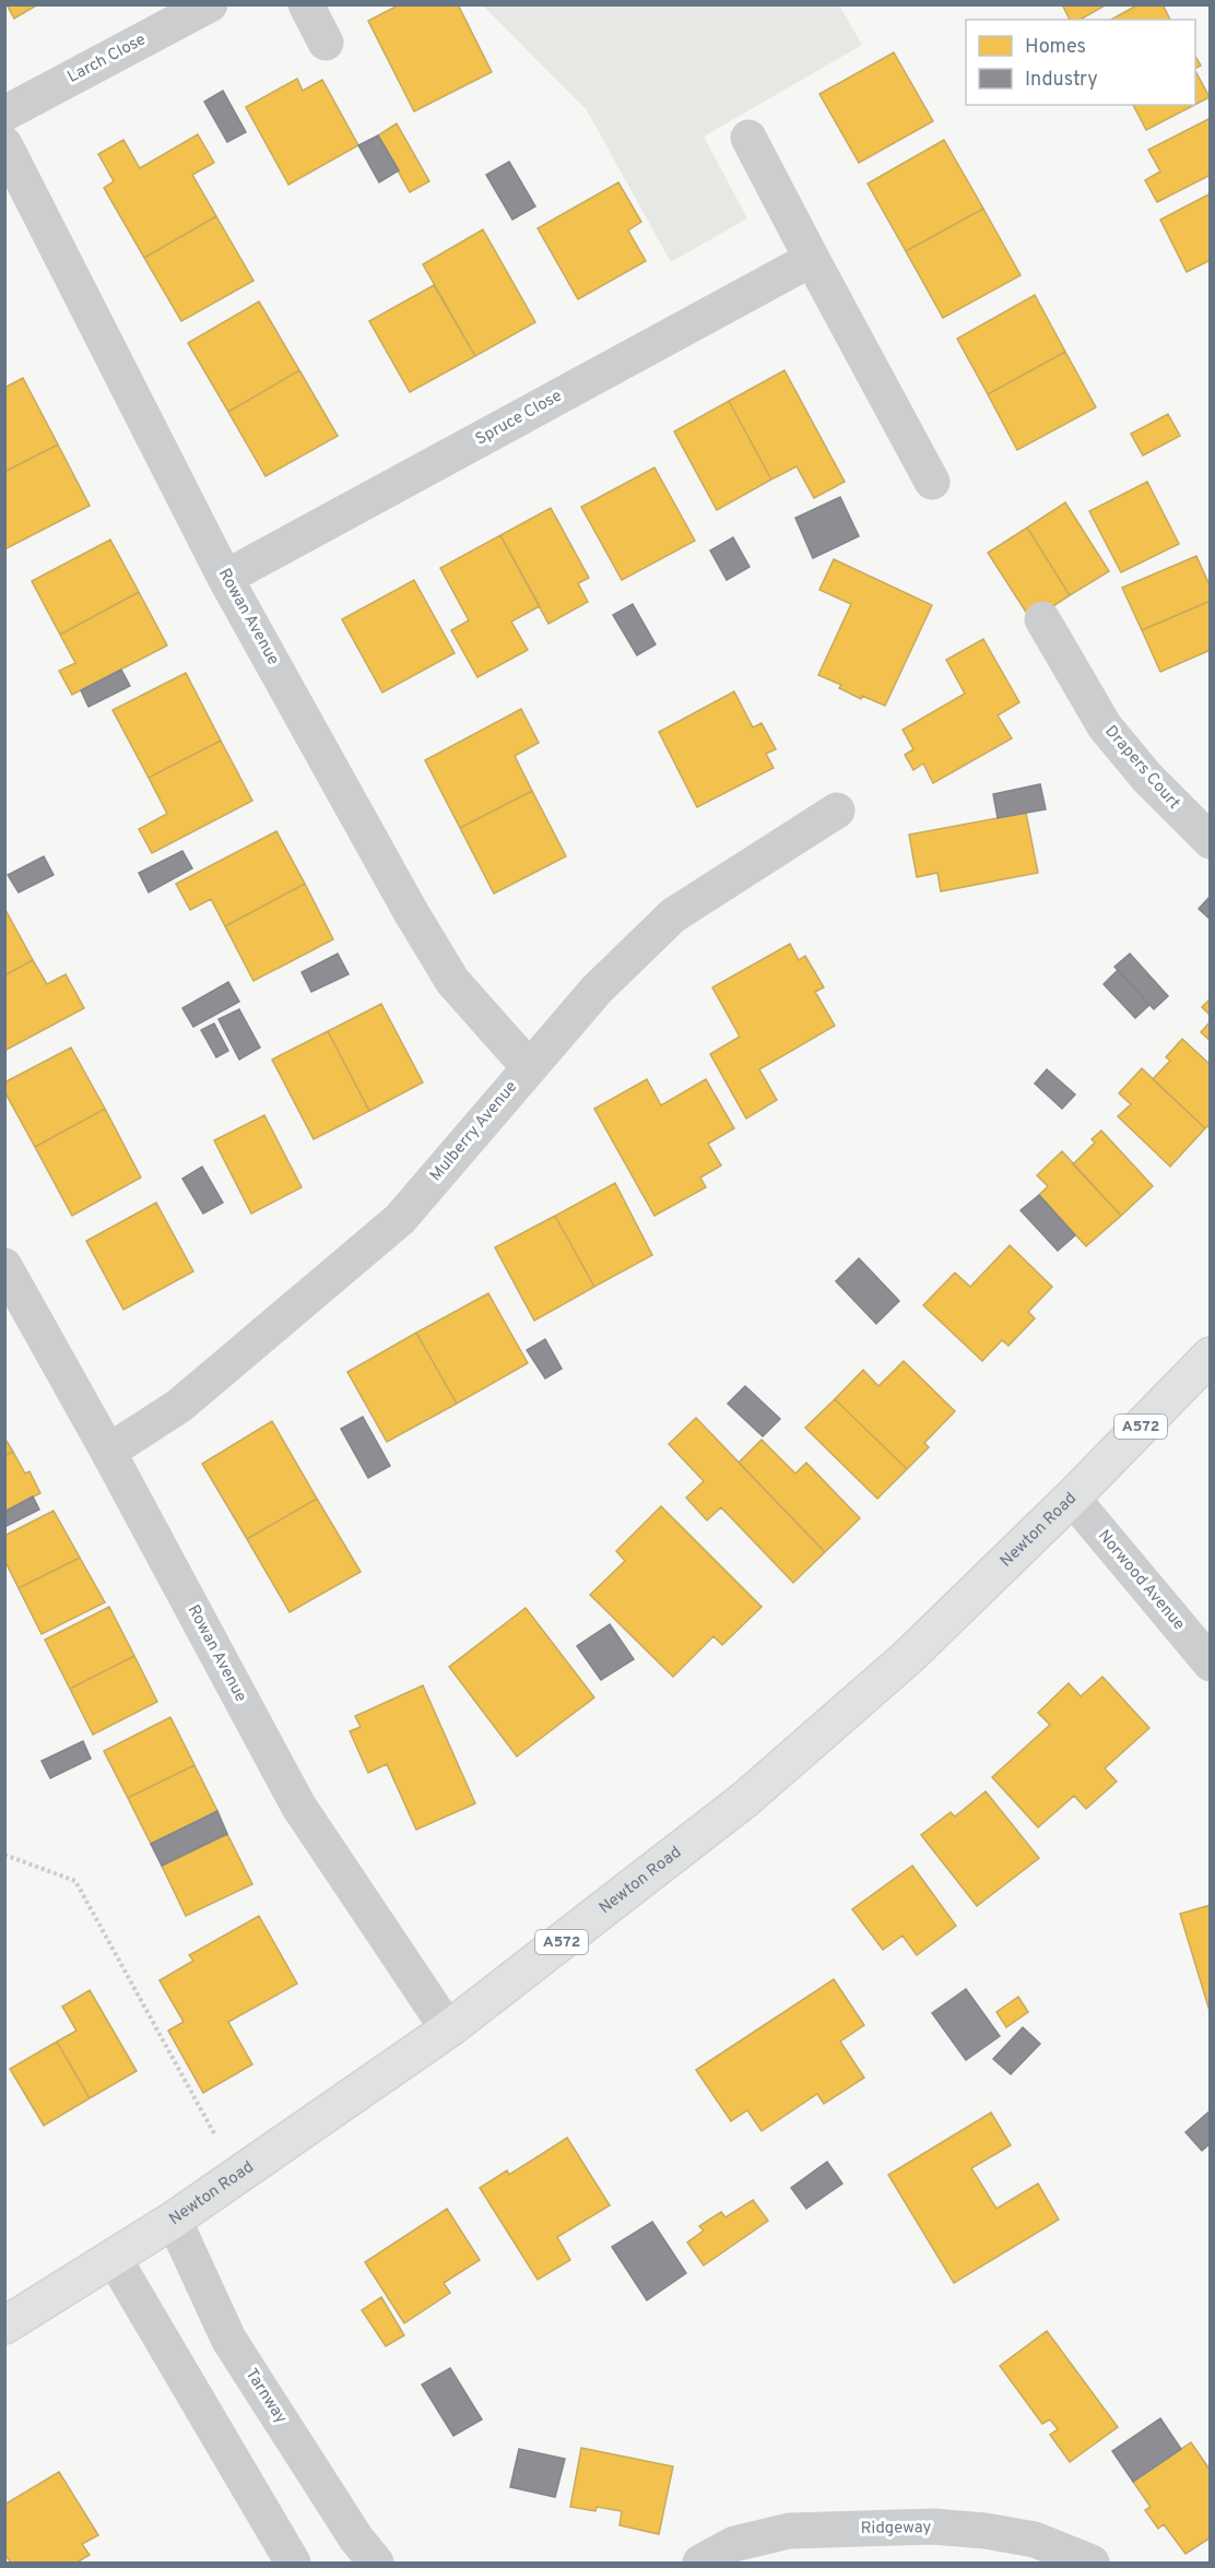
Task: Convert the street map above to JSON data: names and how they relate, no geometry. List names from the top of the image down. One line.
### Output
{"streets":{"main road":["A572","Newton Road"],"street":["Larch Close","Spruce Close","Rowan Avenue","Drapers Court","Mulberry Avenue","Norwood Avenue","Tarnway","Ridgeway"]},"crossings":[["Spruce Close","Rowan Avenue"],["Rowan Avenue","Mulberry Avenue"],["Rowan Avenue","Newton Road"],["Newton Road","Norwood Avenue"],["Newton Road","Tarnway"]],"legend":["Homes","Industry"]}
